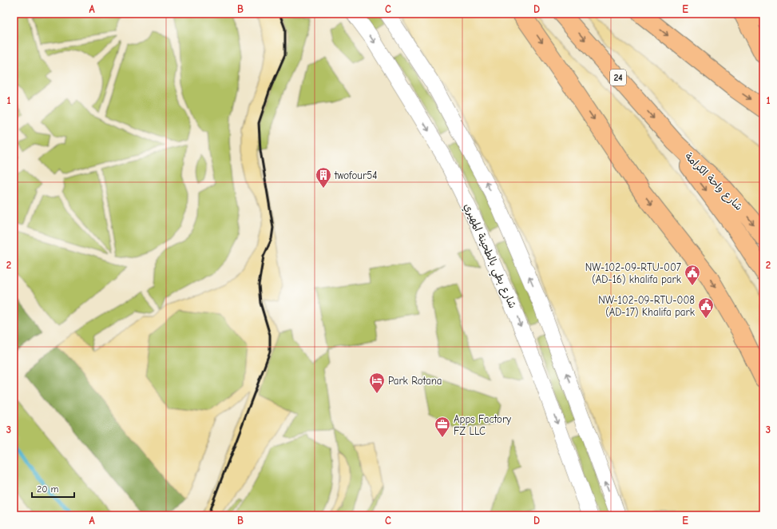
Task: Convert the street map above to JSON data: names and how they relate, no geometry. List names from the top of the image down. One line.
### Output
{"streets":{"highway":["24","شارع واحة الكرامة"],"street":["شارع بطي بالطحينة المهيري"]},"crossings":[["24","شارع واحة الكرامة"]],"places":{"building":["twofour54"],"public building":["NW-102-09-RTU-007 (AD-16) khalifa park","NW-102-09-RTU-008 (AD-17) Khalifa park"],"hotel":["Park Rotana"],"office":["Apps Factory FZ LLC"]},"scale_bar":"20 m","grid":{"columns":["A","B","C","D","E"],"rows":["1","2","3"]}}
